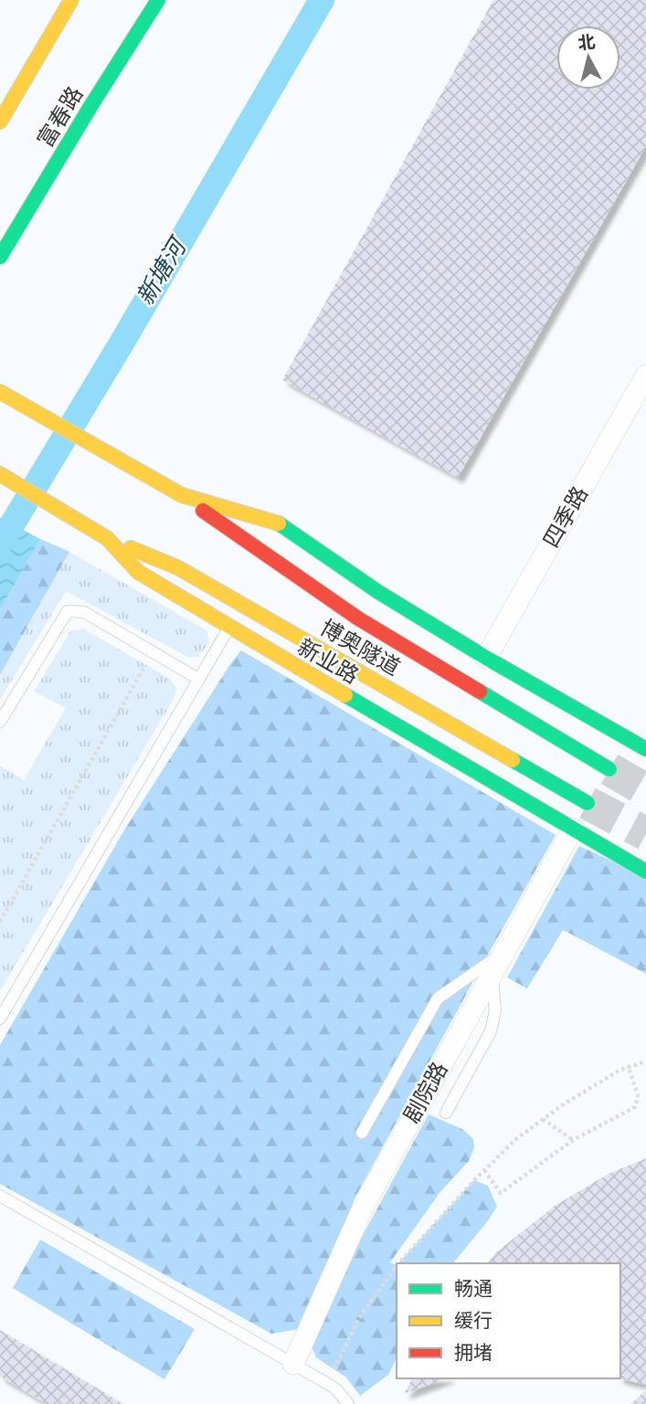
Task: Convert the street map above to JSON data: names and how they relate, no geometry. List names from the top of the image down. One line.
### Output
{"streets":{"main road":["富春路","博奥隧道","新业路"],"street":["四季路","剧院路"]},"crossings":[["博奥隧道","新业路"],["新业路","剧院路"]],"water":["新塘河"],"legend":["畅通","缓行","拥堵"],"north":"top"}
